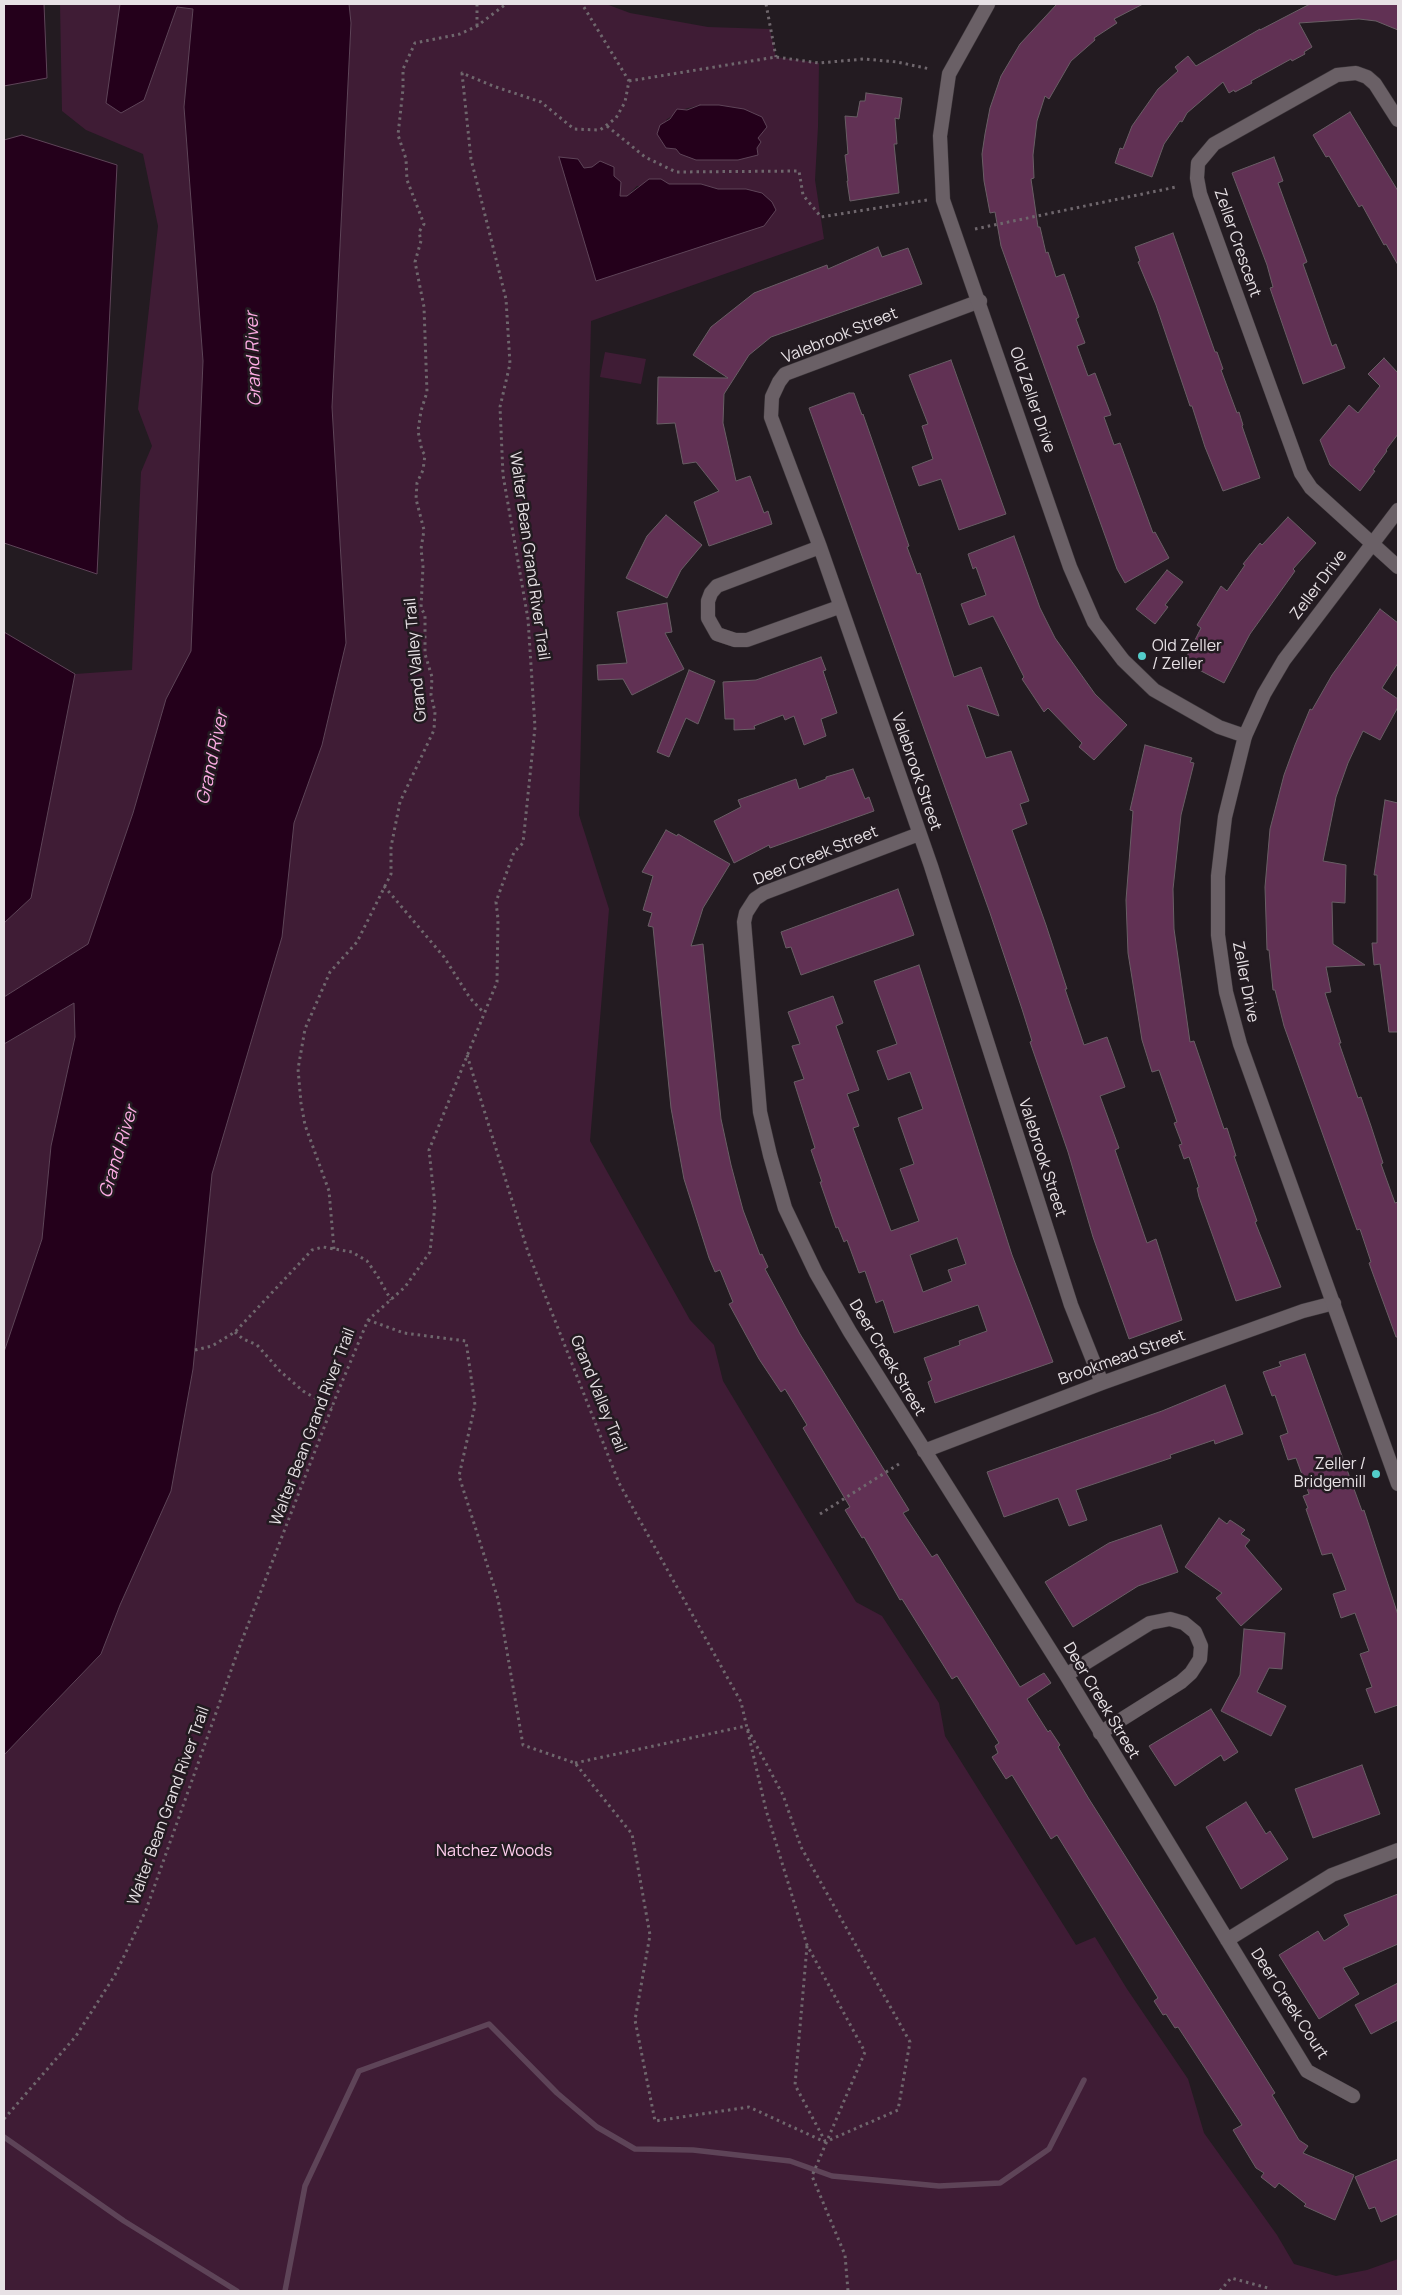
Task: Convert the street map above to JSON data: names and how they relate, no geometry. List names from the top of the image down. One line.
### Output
{"streets":{"street":["Zeller Crescent","Valebrook Street","Old Zeller Drive","Zeller Drive","Deer Creek Street","Brookmead Street","Deer Creek Court"],"path":["Walter Bean Grand River Trail","Grand Valley Trail"]},"crossings":[["Zeller Crescent","Zeller Drive"],["Valebrook Street","Old Zeller Drive"],["Valebrook Street","Deer Creek Street"],["Valebrook Street","Brookmead Street"],["Old Zeller Drive","Zeller Drive"],["Walter Bean Grand River Trail","Grand Valley Trail"],["Zeller Drive","Brookmead Street"],["Deer Creek Street","Brookmead Street"],["Deer Creek Street","Deer Creek Court"]],"water":["Grand River"],"parks":["Natchez Woods"],"places":["Old Zeller / Zeller","Zeller / Bridgemill"]}
